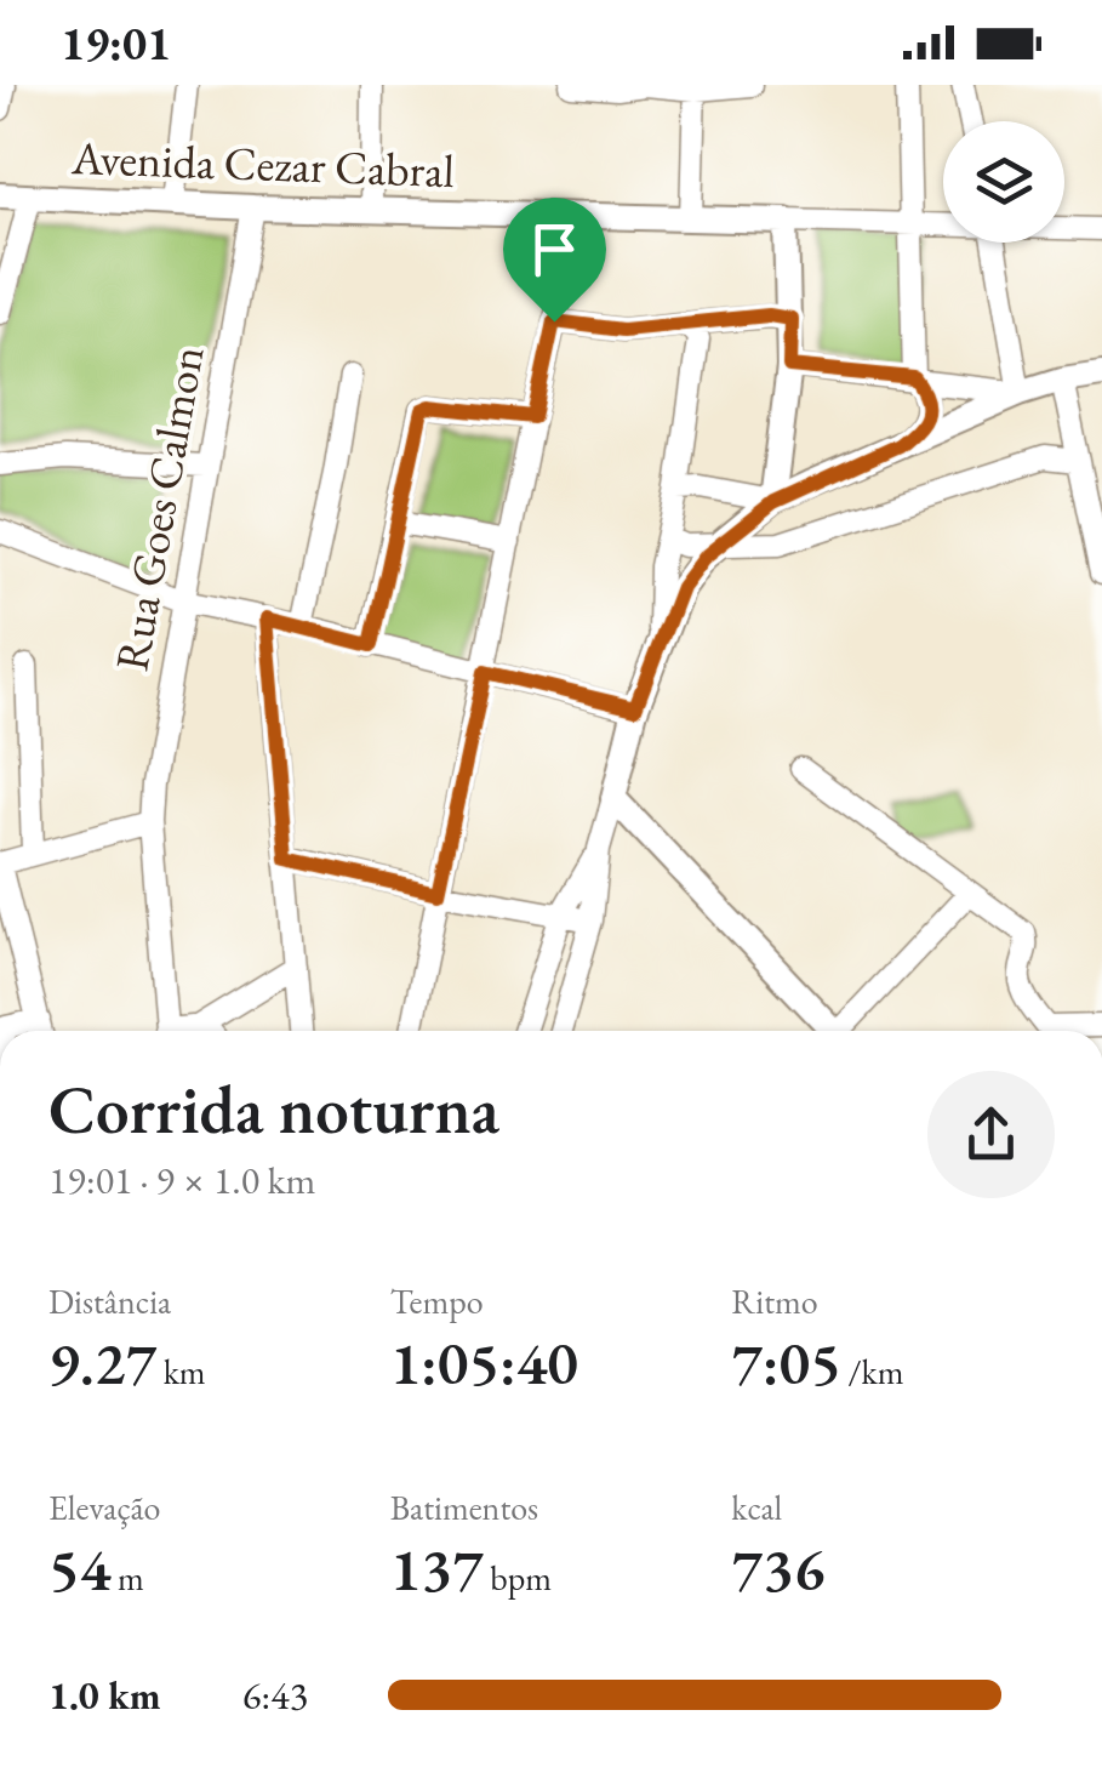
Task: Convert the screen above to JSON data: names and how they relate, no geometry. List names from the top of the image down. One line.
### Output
{"streets":{"main road":["Avenida Cezar Cabral"],"street":["Rua Goes Calmon"]},"crossings":[["Avenida Cezar Cabral","Rua Goes Calmon"]],"page":{"status":"19:01","heading":["Corrida noturna","19:01 · 9 × 1.0 km"],"stats":[["Distância","9.27 km"],["Tempo","1:05:40"],["Ritmo","7:05 /km"],["Elevação","54 m"],["Batimentos","137 bpm"],["kcal","736"]],"list":[{"name":"1.0 km","note":"6:43"}]}}
